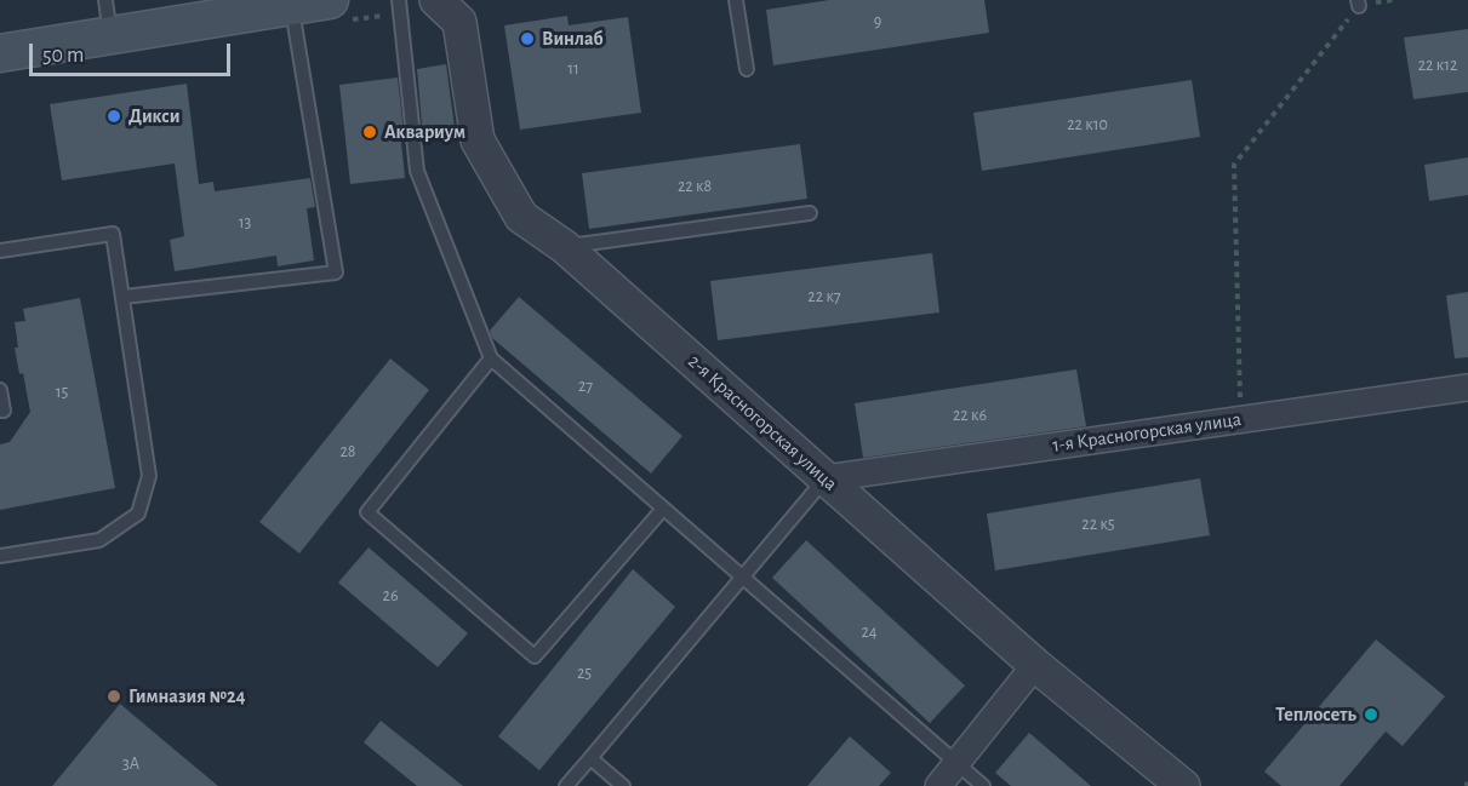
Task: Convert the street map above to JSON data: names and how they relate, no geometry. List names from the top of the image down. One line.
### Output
{"streets":{"street":["2-я Красногорская улица","1-я Красногорская улица"]},"crossings":[["2-я Красногорская улица","1-я Красногорская улица"]],"places":["Винлаб","Дикси","Аквариум","Гимназия №24","Теплосеть"],"house_numbers":["9","22 к12","11","22 к10","22 к8","13","22 к7","27","15","22 к6","28","22 к5","26","24","25","3А"],"scale_bar":"50 m"}
